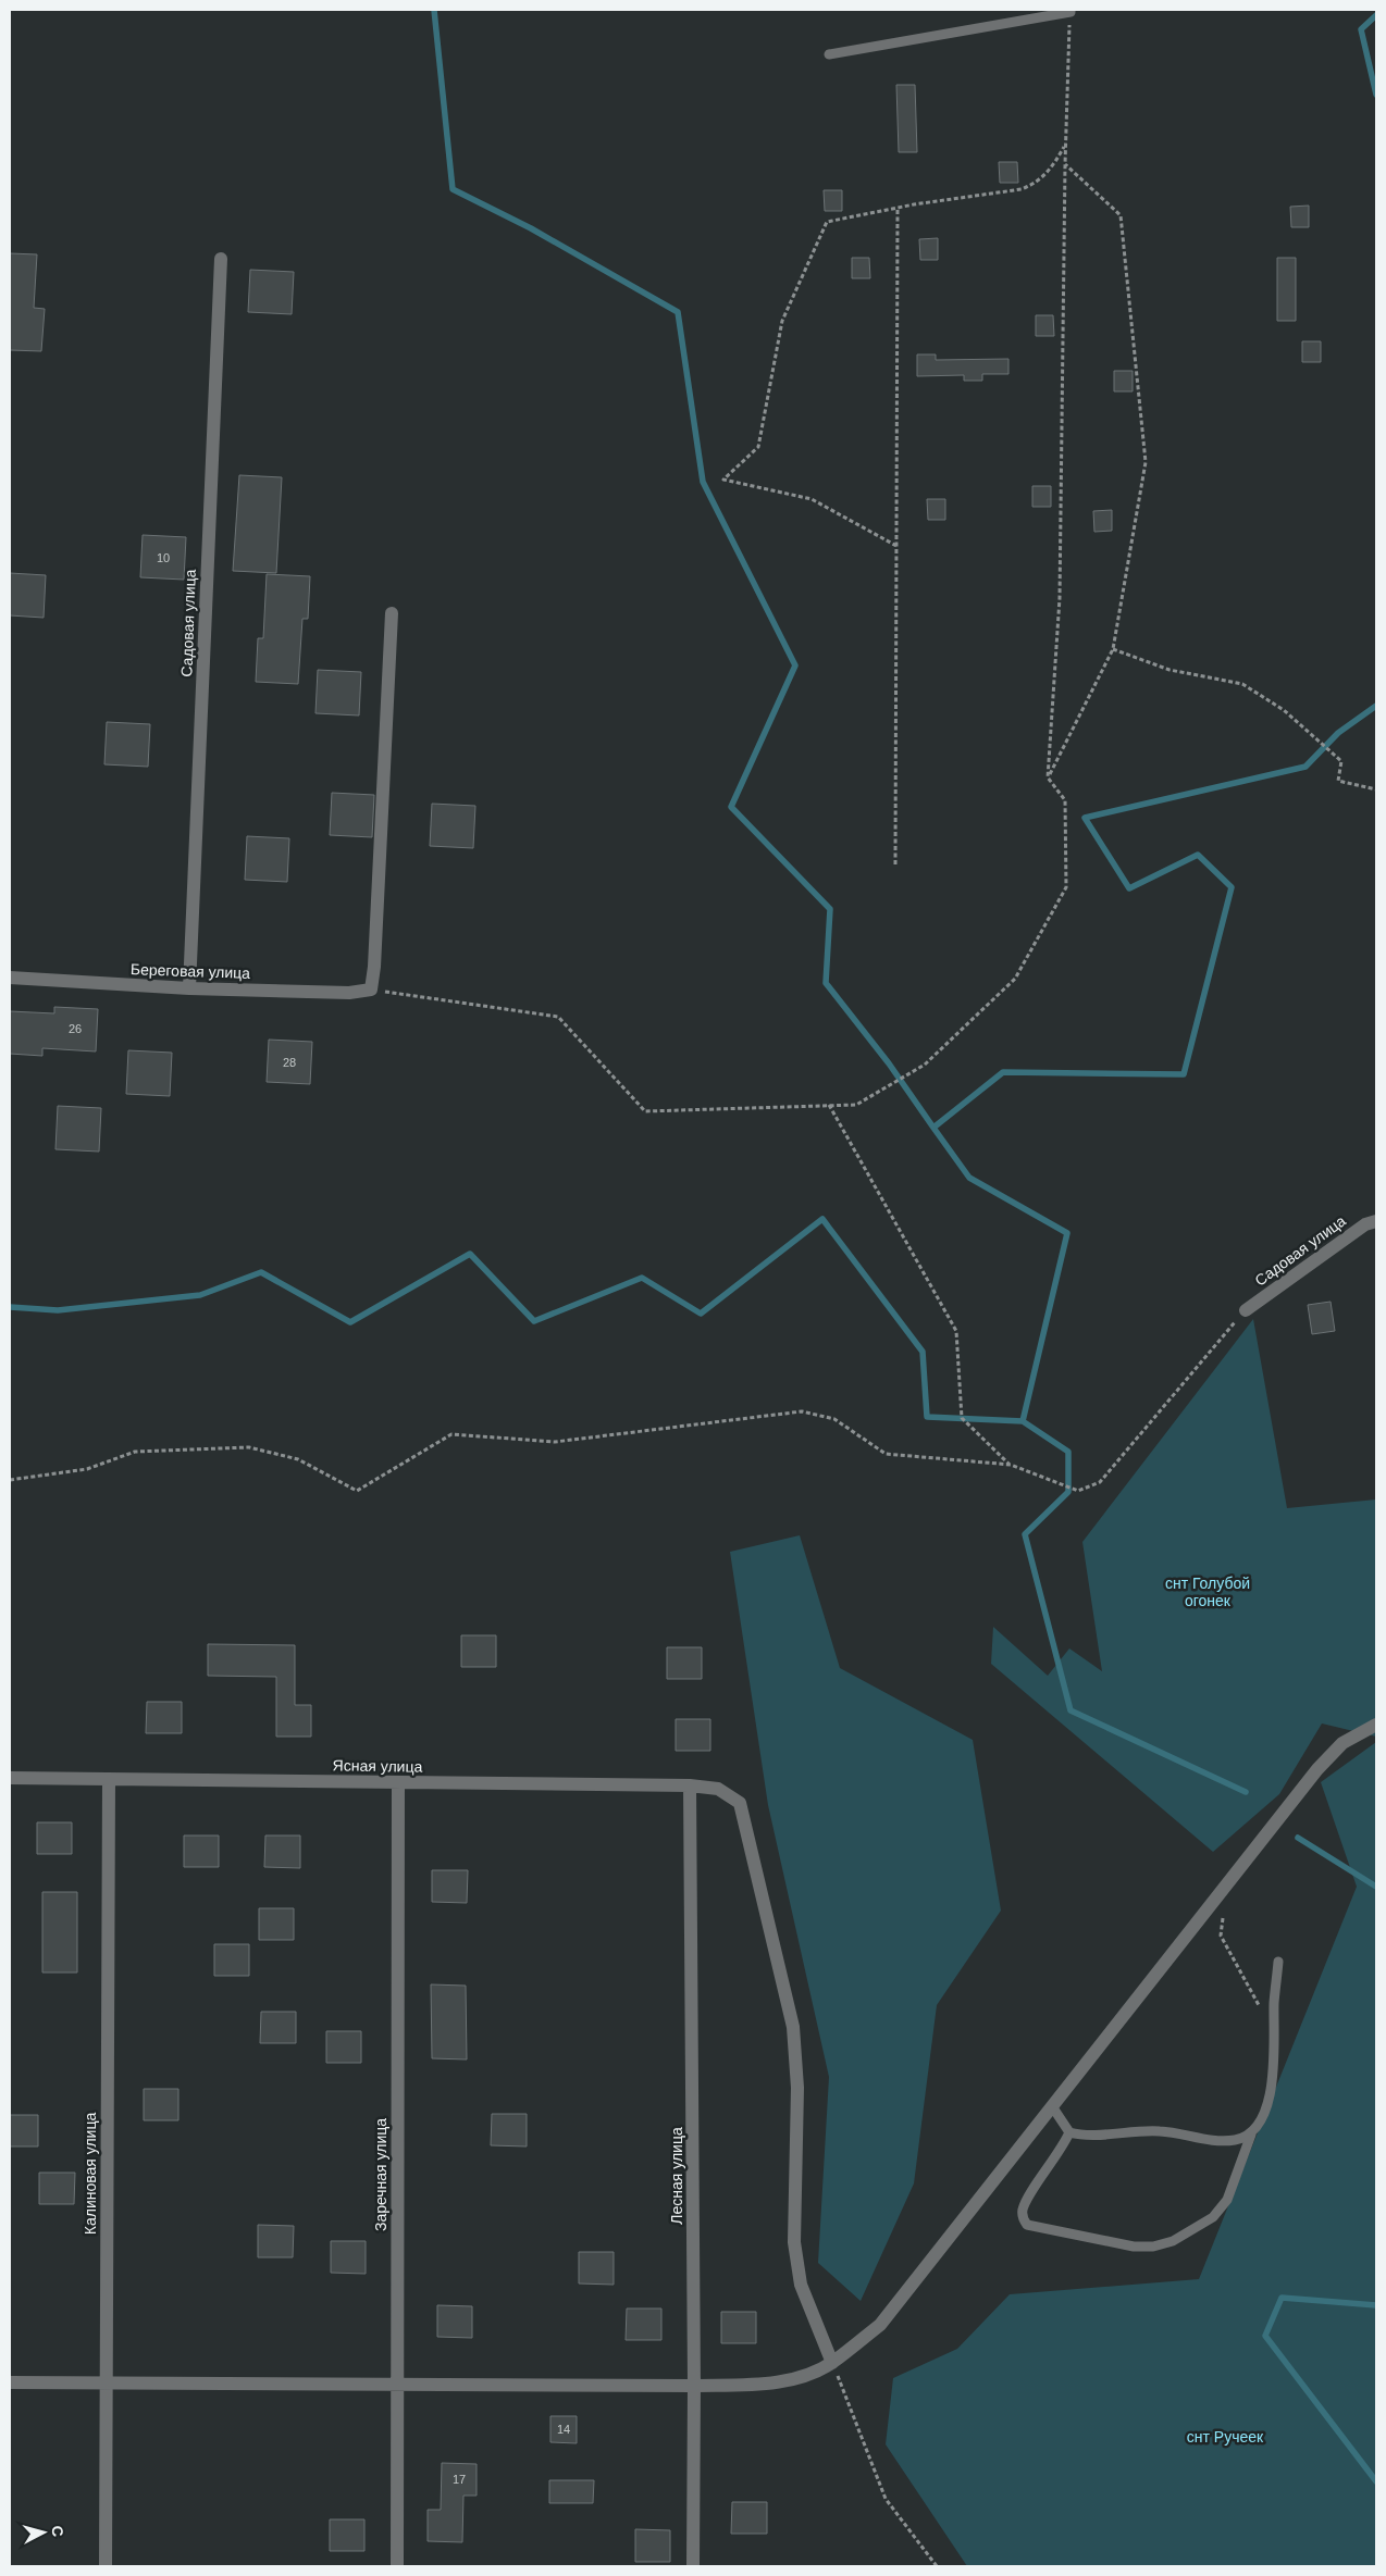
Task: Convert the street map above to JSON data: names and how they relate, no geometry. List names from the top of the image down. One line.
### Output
{"streets":{"street":["Садовая улица","Береговая улица","Ясная улица","Калиновая улица","Заречная улица","Лесная улица"]},"crossings":[["Садовая улица","Береговая улица"],["Ясная улица","Калиновая улица"],["Ясная улица","Заречная улица"],["Ясная улица","Лесная улица"]],"parks":["снт Голубой огонек","снт Ручеек"],"house_numbers":["10","26","28","14","17"],"north":"right"}
